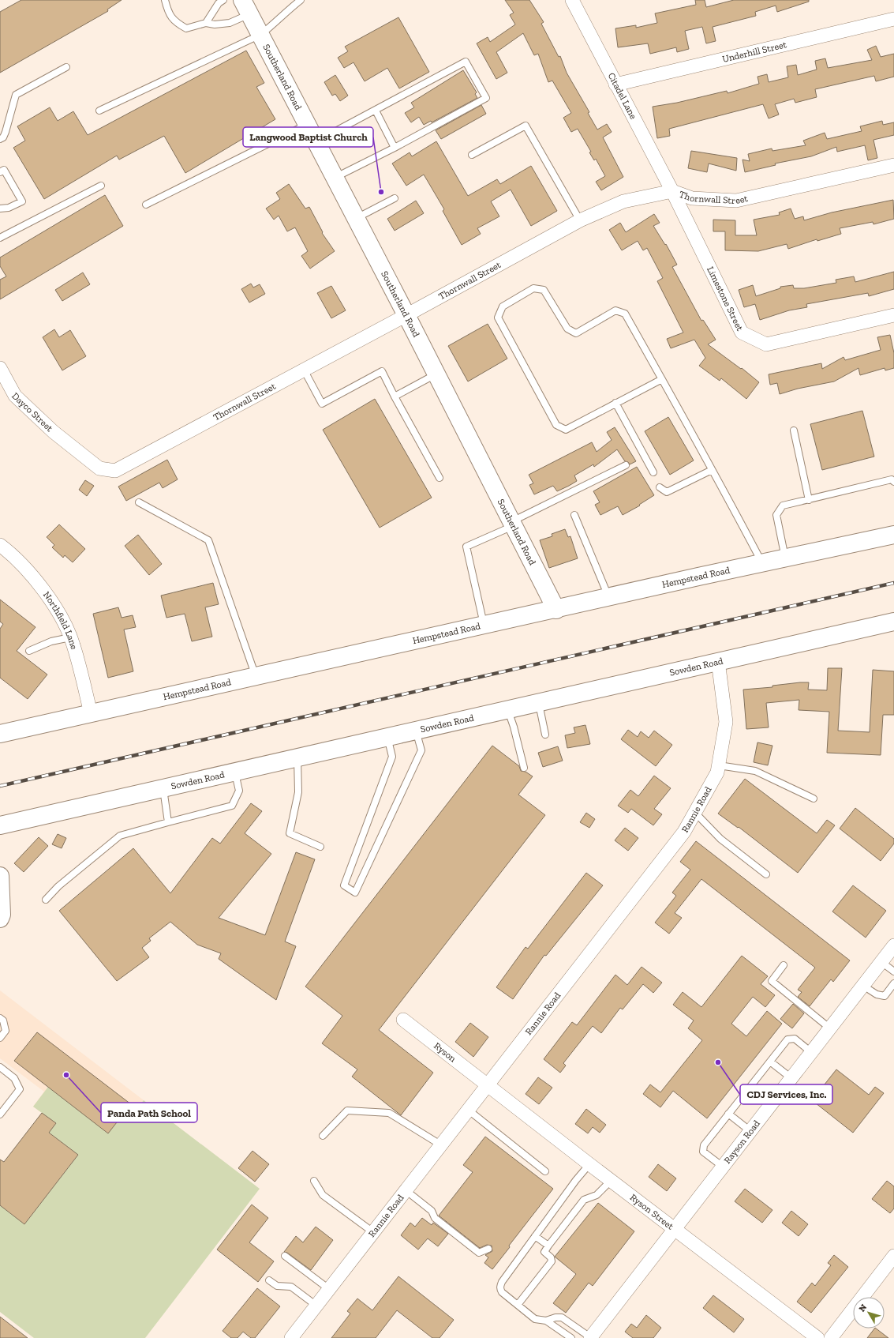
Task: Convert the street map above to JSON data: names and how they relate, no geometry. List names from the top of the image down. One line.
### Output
{"streets":{"street":["Underhill Street","Southerland Road","Citadel Lane","Thornwall Street","Limestone Street","Dayco Street","Hempstead Road","Northfield Lane","Sowden Road","Rannie Road","Ryson","Rayson Road","Ryson Street"]},"crossings":[["Underhill Street","Citadel Lane"],["Southerland Road","Thornwall Street"],["Southerland Road","Hempstead Road"],["Citadel Lane","Thornwall Street"],["Citadel Lane","Limestone Street"],["Thornwall Street","Limestone Street"],["Thornwall Street","Dayco Street"],["Hempstead Road","Northfield Lane"],["Sowden Road","Rannie Road"],["Rannie Road","Ryson"],["Rannie Road","Ryson Street"],["Ryson","Ryson Street"],["Rayson Road","Ryson Street"]],"places":["Langwood Baptist Church","CDJ Services, Inc.","Panda Path School"],"north":"top left"}
